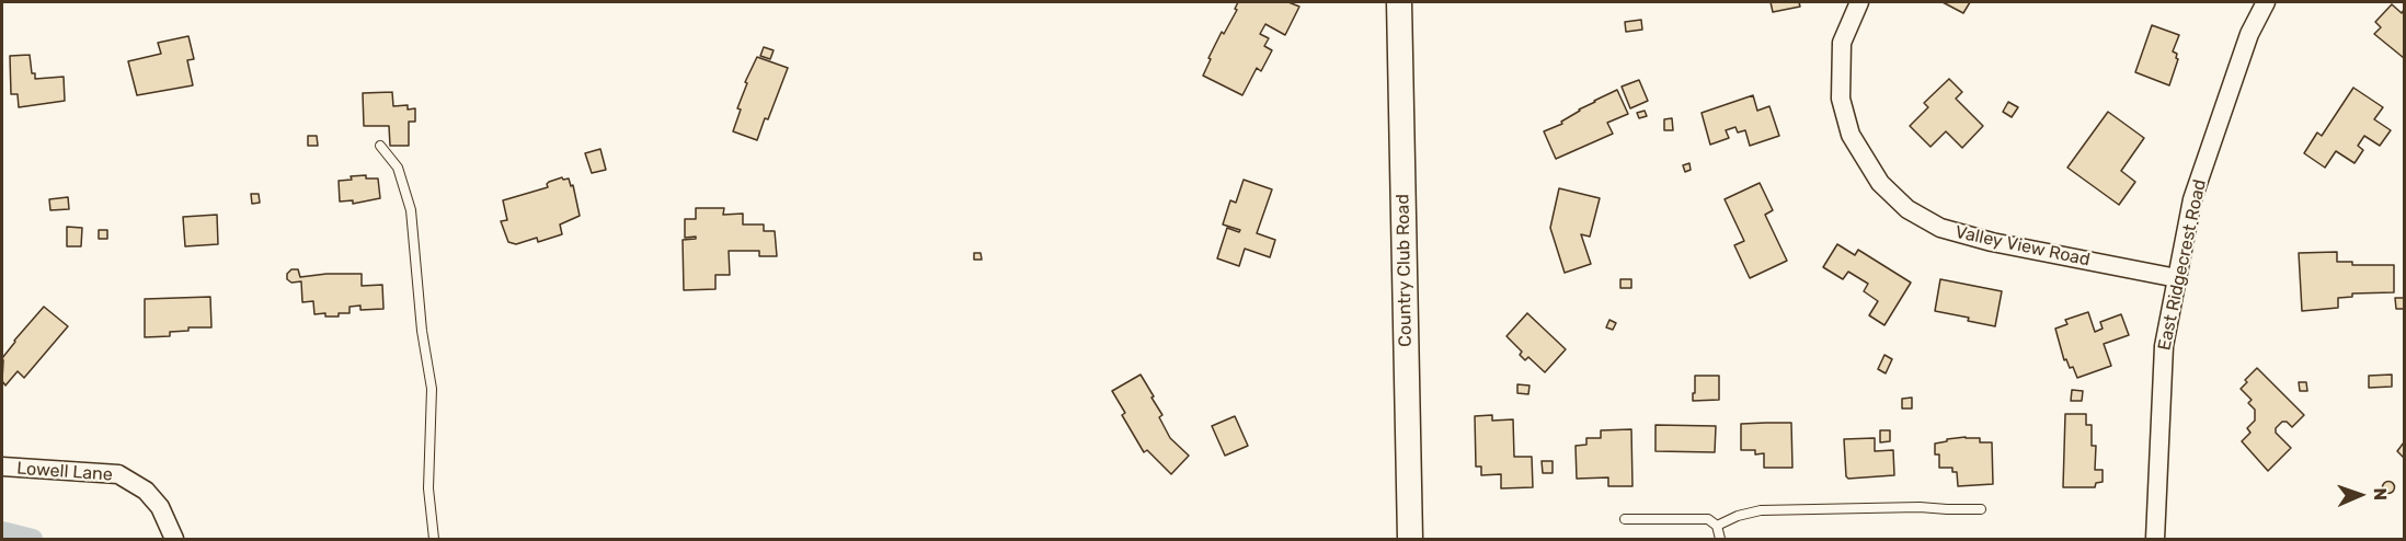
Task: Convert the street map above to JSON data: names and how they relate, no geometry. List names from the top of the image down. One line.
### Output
{"streets":{"street":["Valley View Road","East Ridgecrest Road","Country Club Road","Lowell Lane"]},"crossings":[["Valley View Road","East Ridgecrest Road"]],"north":"right"}
